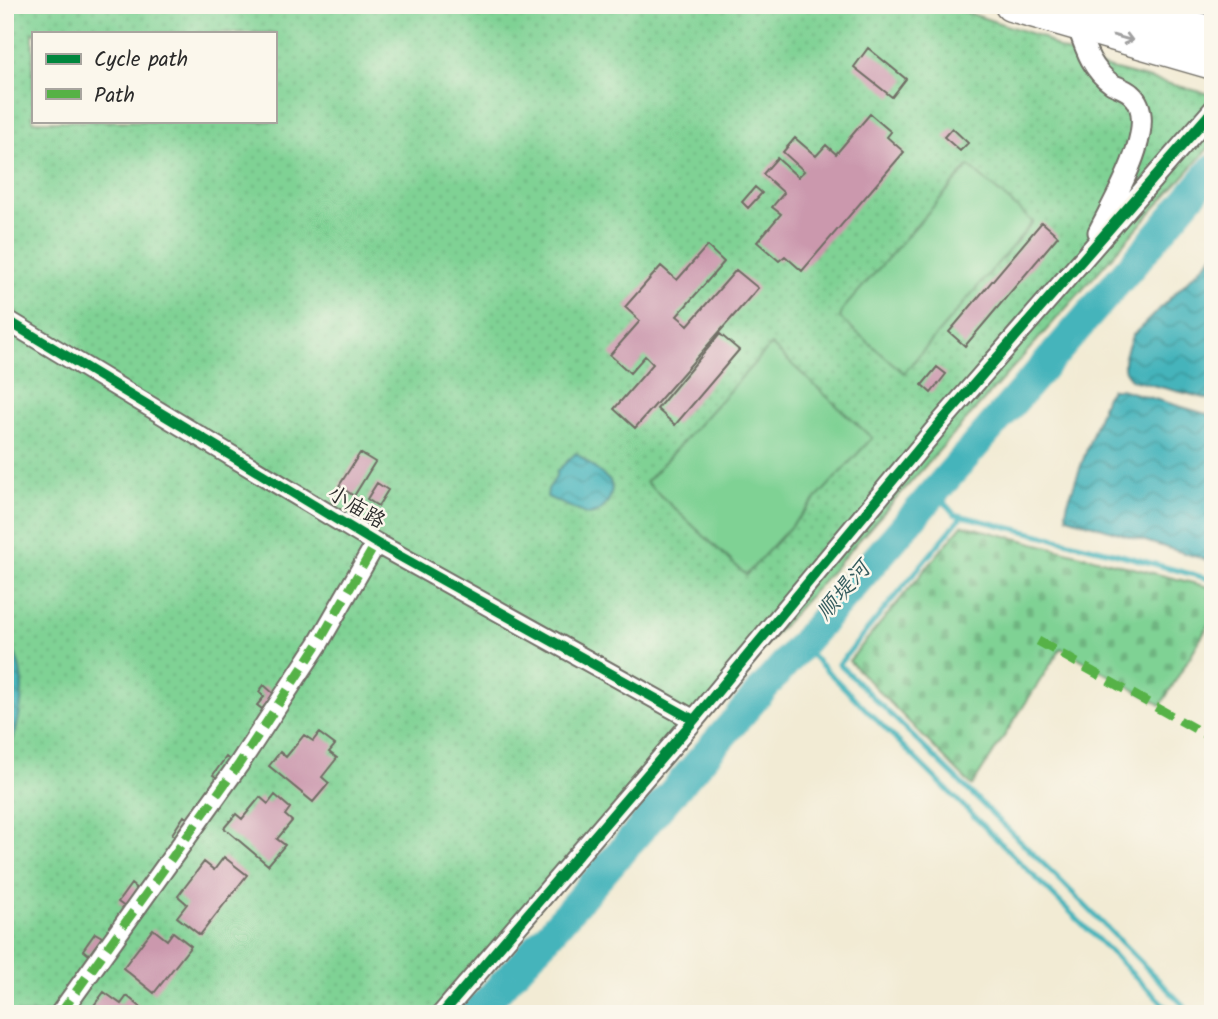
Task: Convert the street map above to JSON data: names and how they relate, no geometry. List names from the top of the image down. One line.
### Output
{"streets":{"street":["小庙路"]},"water":["顺堤河"],"legend":["Cycle path","Path"]}
